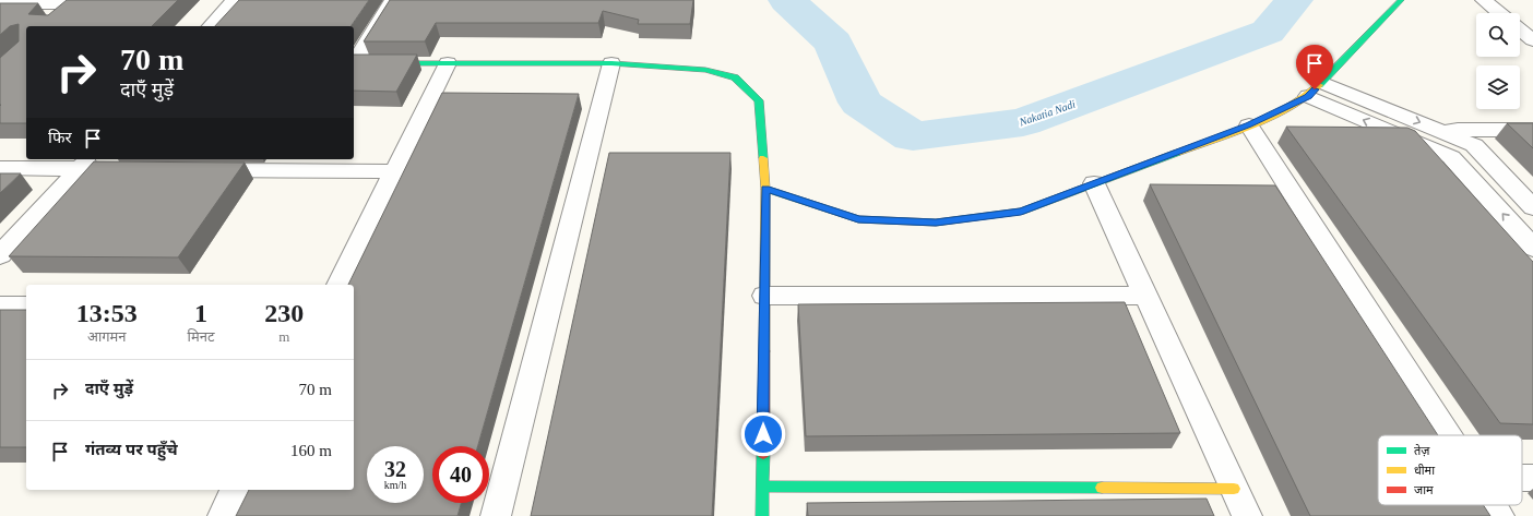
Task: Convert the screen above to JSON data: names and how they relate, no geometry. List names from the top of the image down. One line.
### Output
{"water":["Nakatia Nadi"],"legend":["तेज़","धीमा","जाम"],"page":{"turn":["70 m","दाएँ मुड़ें"],"then":"फिर","eta":["13:53","आगमन","1","मिनट","230","m"],"list":[{"name":"दाएँ मुड़ें","value":"70 m"},{"name":"गंतव्य पर पहुँचे","value":"160 m"}],"speed":"32 km/h","limit":"40"}}
